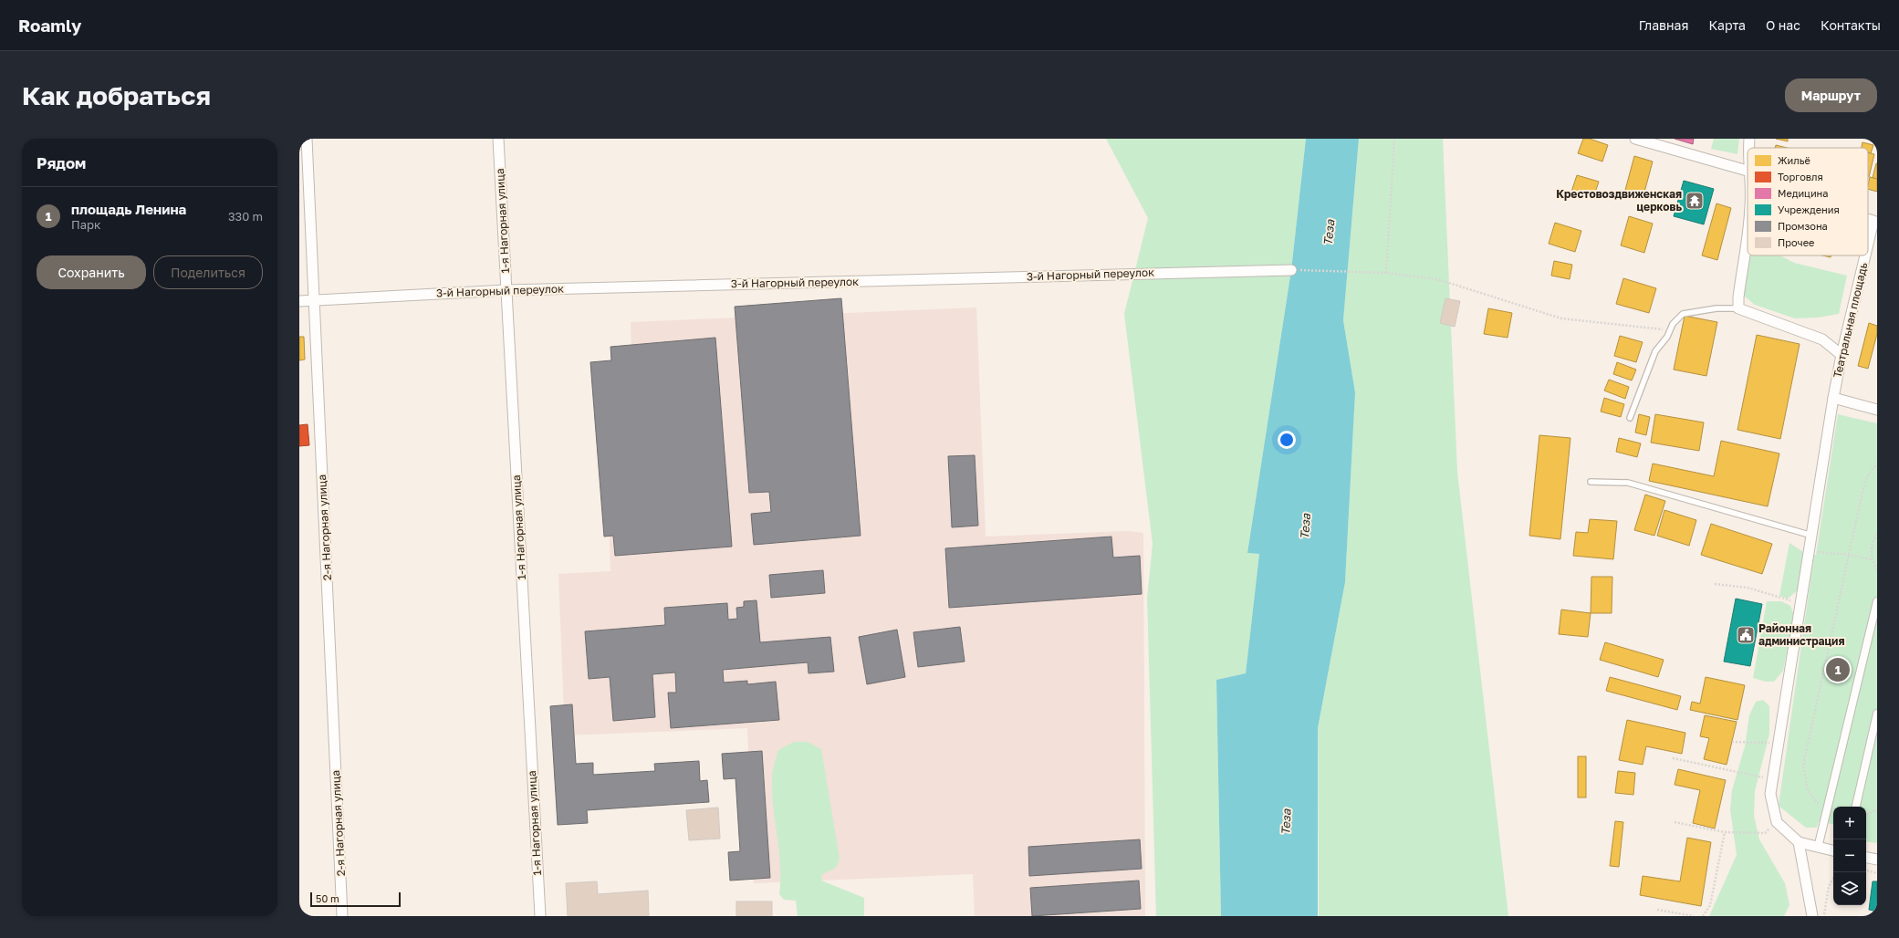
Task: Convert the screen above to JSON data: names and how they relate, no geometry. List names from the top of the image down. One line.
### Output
{"streets":{"street":["1-я Нагорная улица","3-й Нагорный переулок","Театральная площадь","2-я Нагорная улица"]},"crossings":[["1-я Нагорная улица","3-й Нагорный переулок"],["3-й Нагорный переулок","2-я Нагорная улица"]],"water":["Теза"],"places":{"temple":["Крестовоздвиженская церковь"],"public building":["Районная администрация"]},"legend":["Жильё","Торговля","Медицина","Учреждения","Промзона","Прочее"],"scale_bar":"50 m","page":{"header":"Roamly","nav":["Главная","Карта","О нас","Контакты"],"buttons":["Маршрут",["Сохранить","Поделиться"]],"title":"Как добраться","heading":"Рядом","list":[{"mark":"1","name":"площадь Ленина","note":"Парк","value":"330 m"}],"pins":"1","map_buttons":["+","−"],"scale":"50 m"}}
